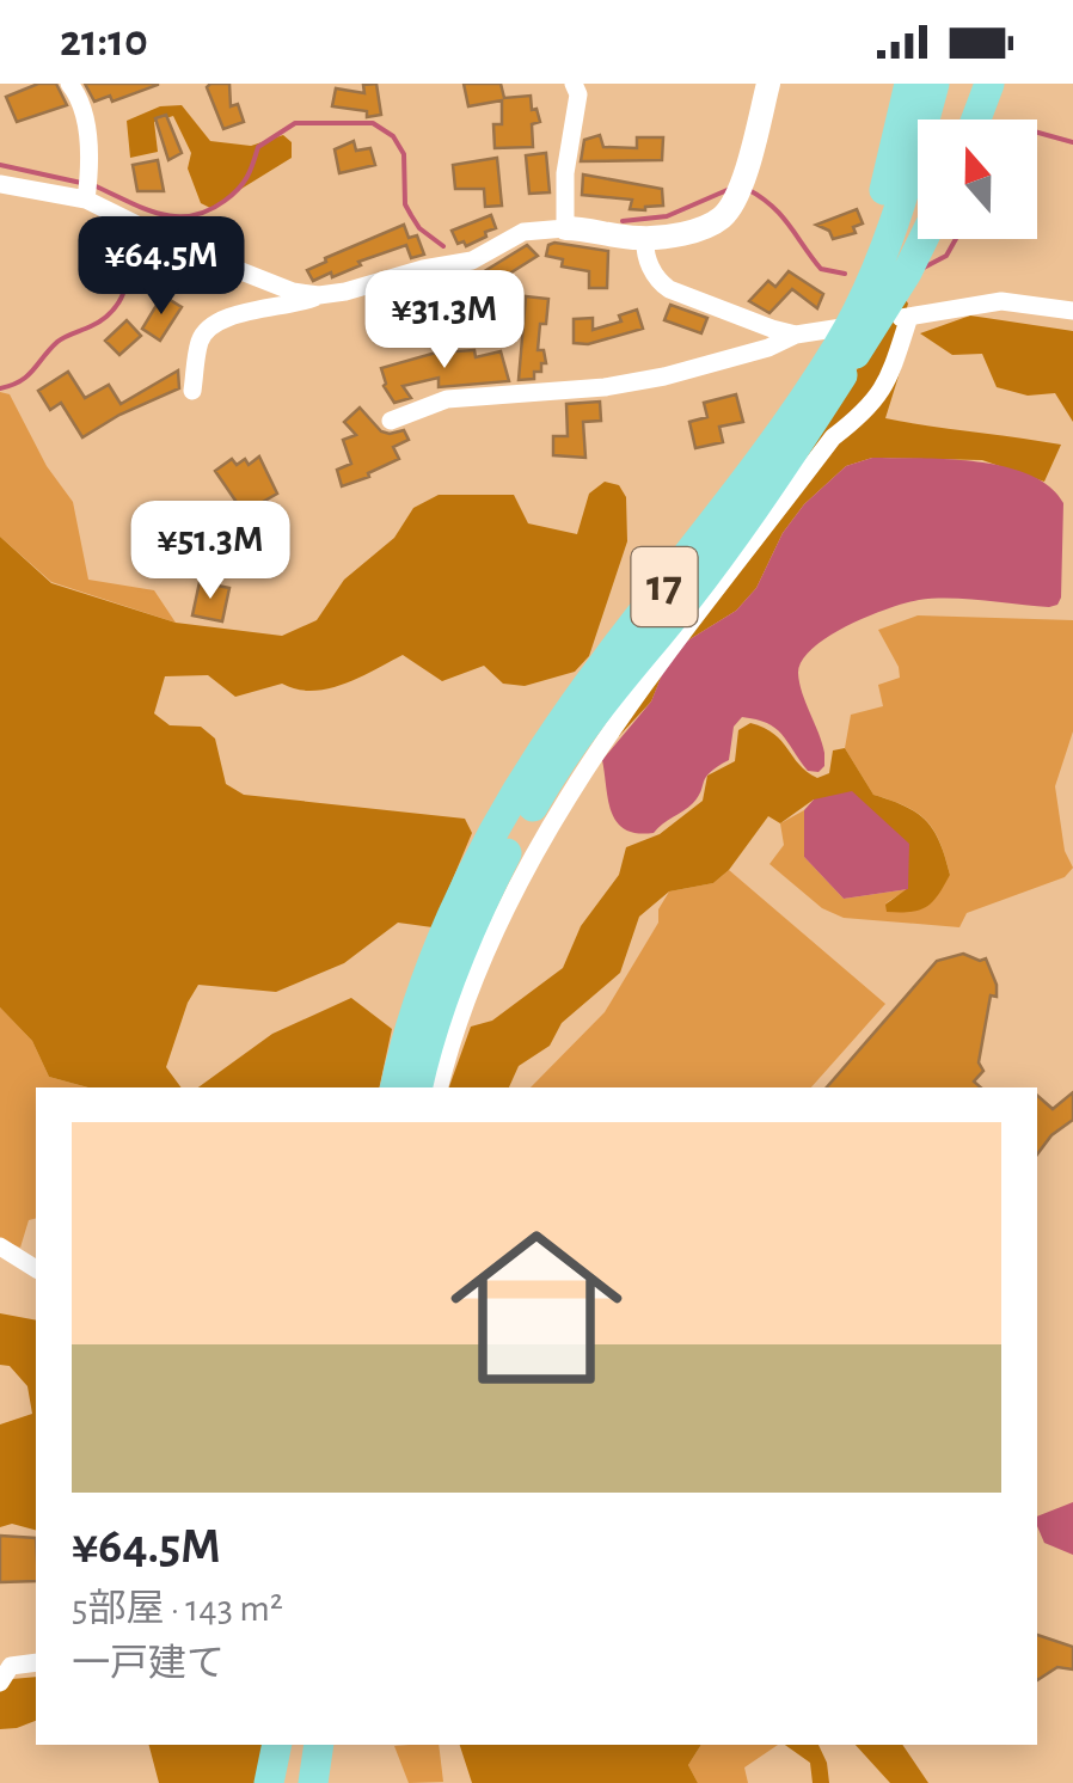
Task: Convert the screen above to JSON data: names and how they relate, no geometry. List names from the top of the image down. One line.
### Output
{"streets":{"main road":["17"]},"north":"top","page":{"status":"21:10","price":["¥64.5M","¥31.3M","¥51.3M"],"list":[{"name":"¥64.5M","note":"5部屋 · 143 m² · 一戸建て"}]}}
